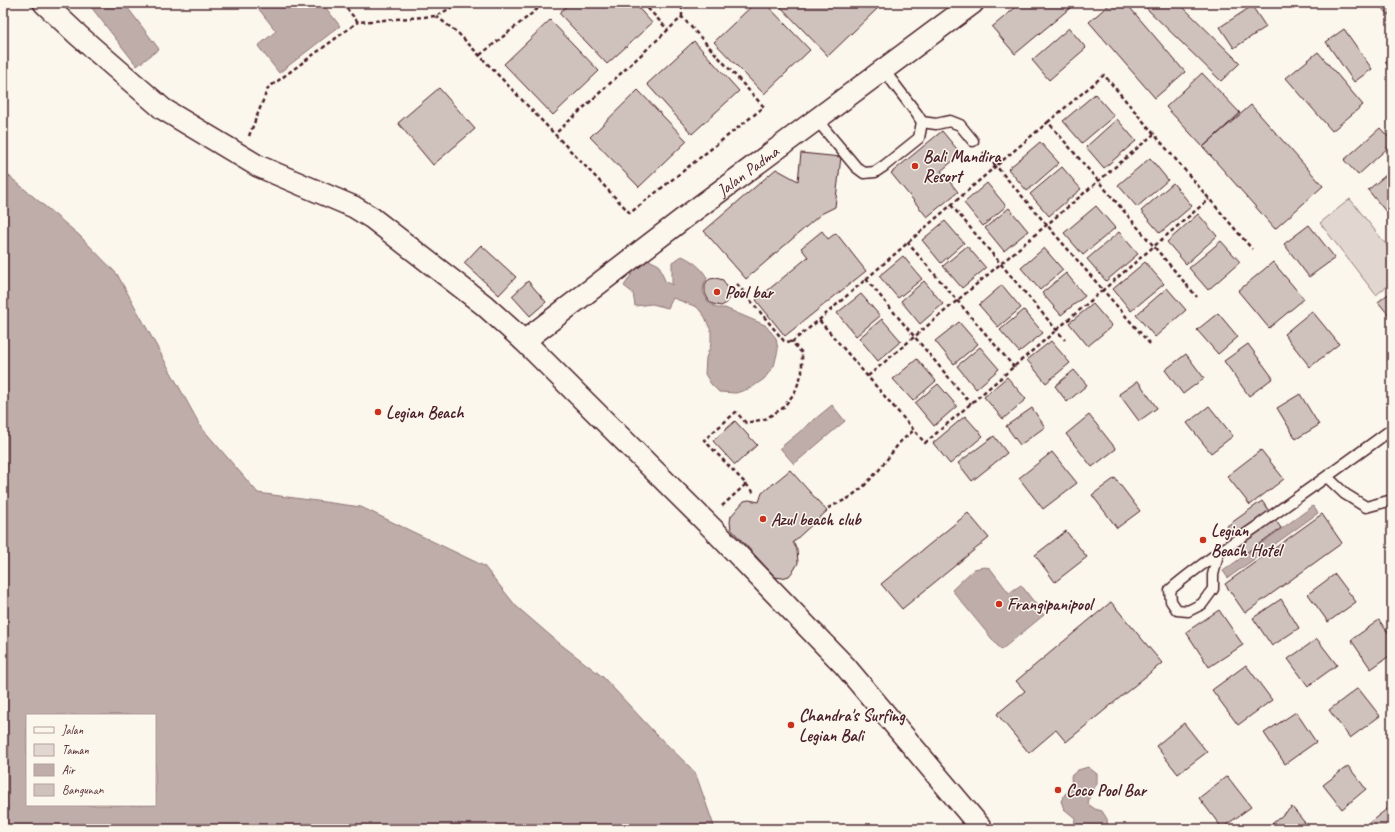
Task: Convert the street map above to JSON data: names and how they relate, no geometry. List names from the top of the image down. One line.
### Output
{"streets":{"street":["Jalan Padma"]},"places":["Bali Mandira Resort","Pool bar","Legian Beach","Azul beach club","Legian Beach Hotel","Frangipanipool","Chandra's Surfing Legian Bali","Coco Pool Bar"],"legend":["Jalan","Taman","Air","Bangunan"]}
